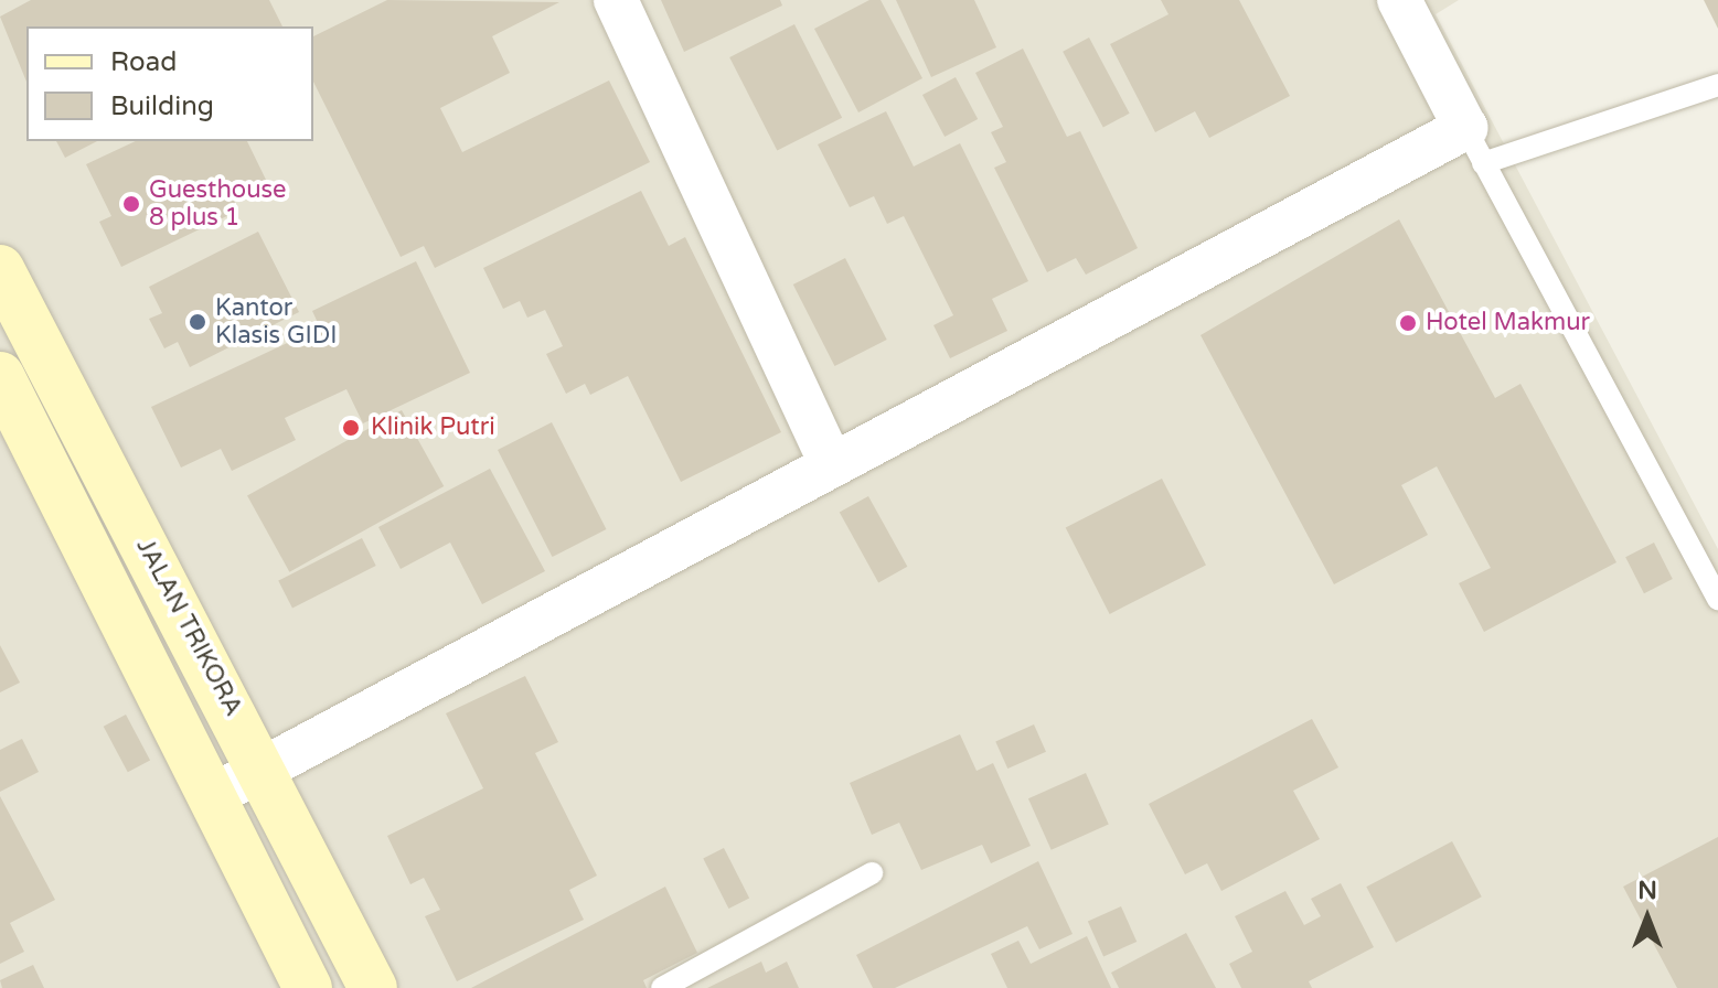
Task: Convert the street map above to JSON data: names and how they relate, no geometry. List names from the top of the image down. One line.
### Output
{"streets":{"main road":["JALAN TRIKORA"]},"places":["Guesthouse 8 plus 1","Kantor Klasis GIDI","Hotel Makmur","Klinik Putri"],"legend":["Road","Building"],"north":"top"}
